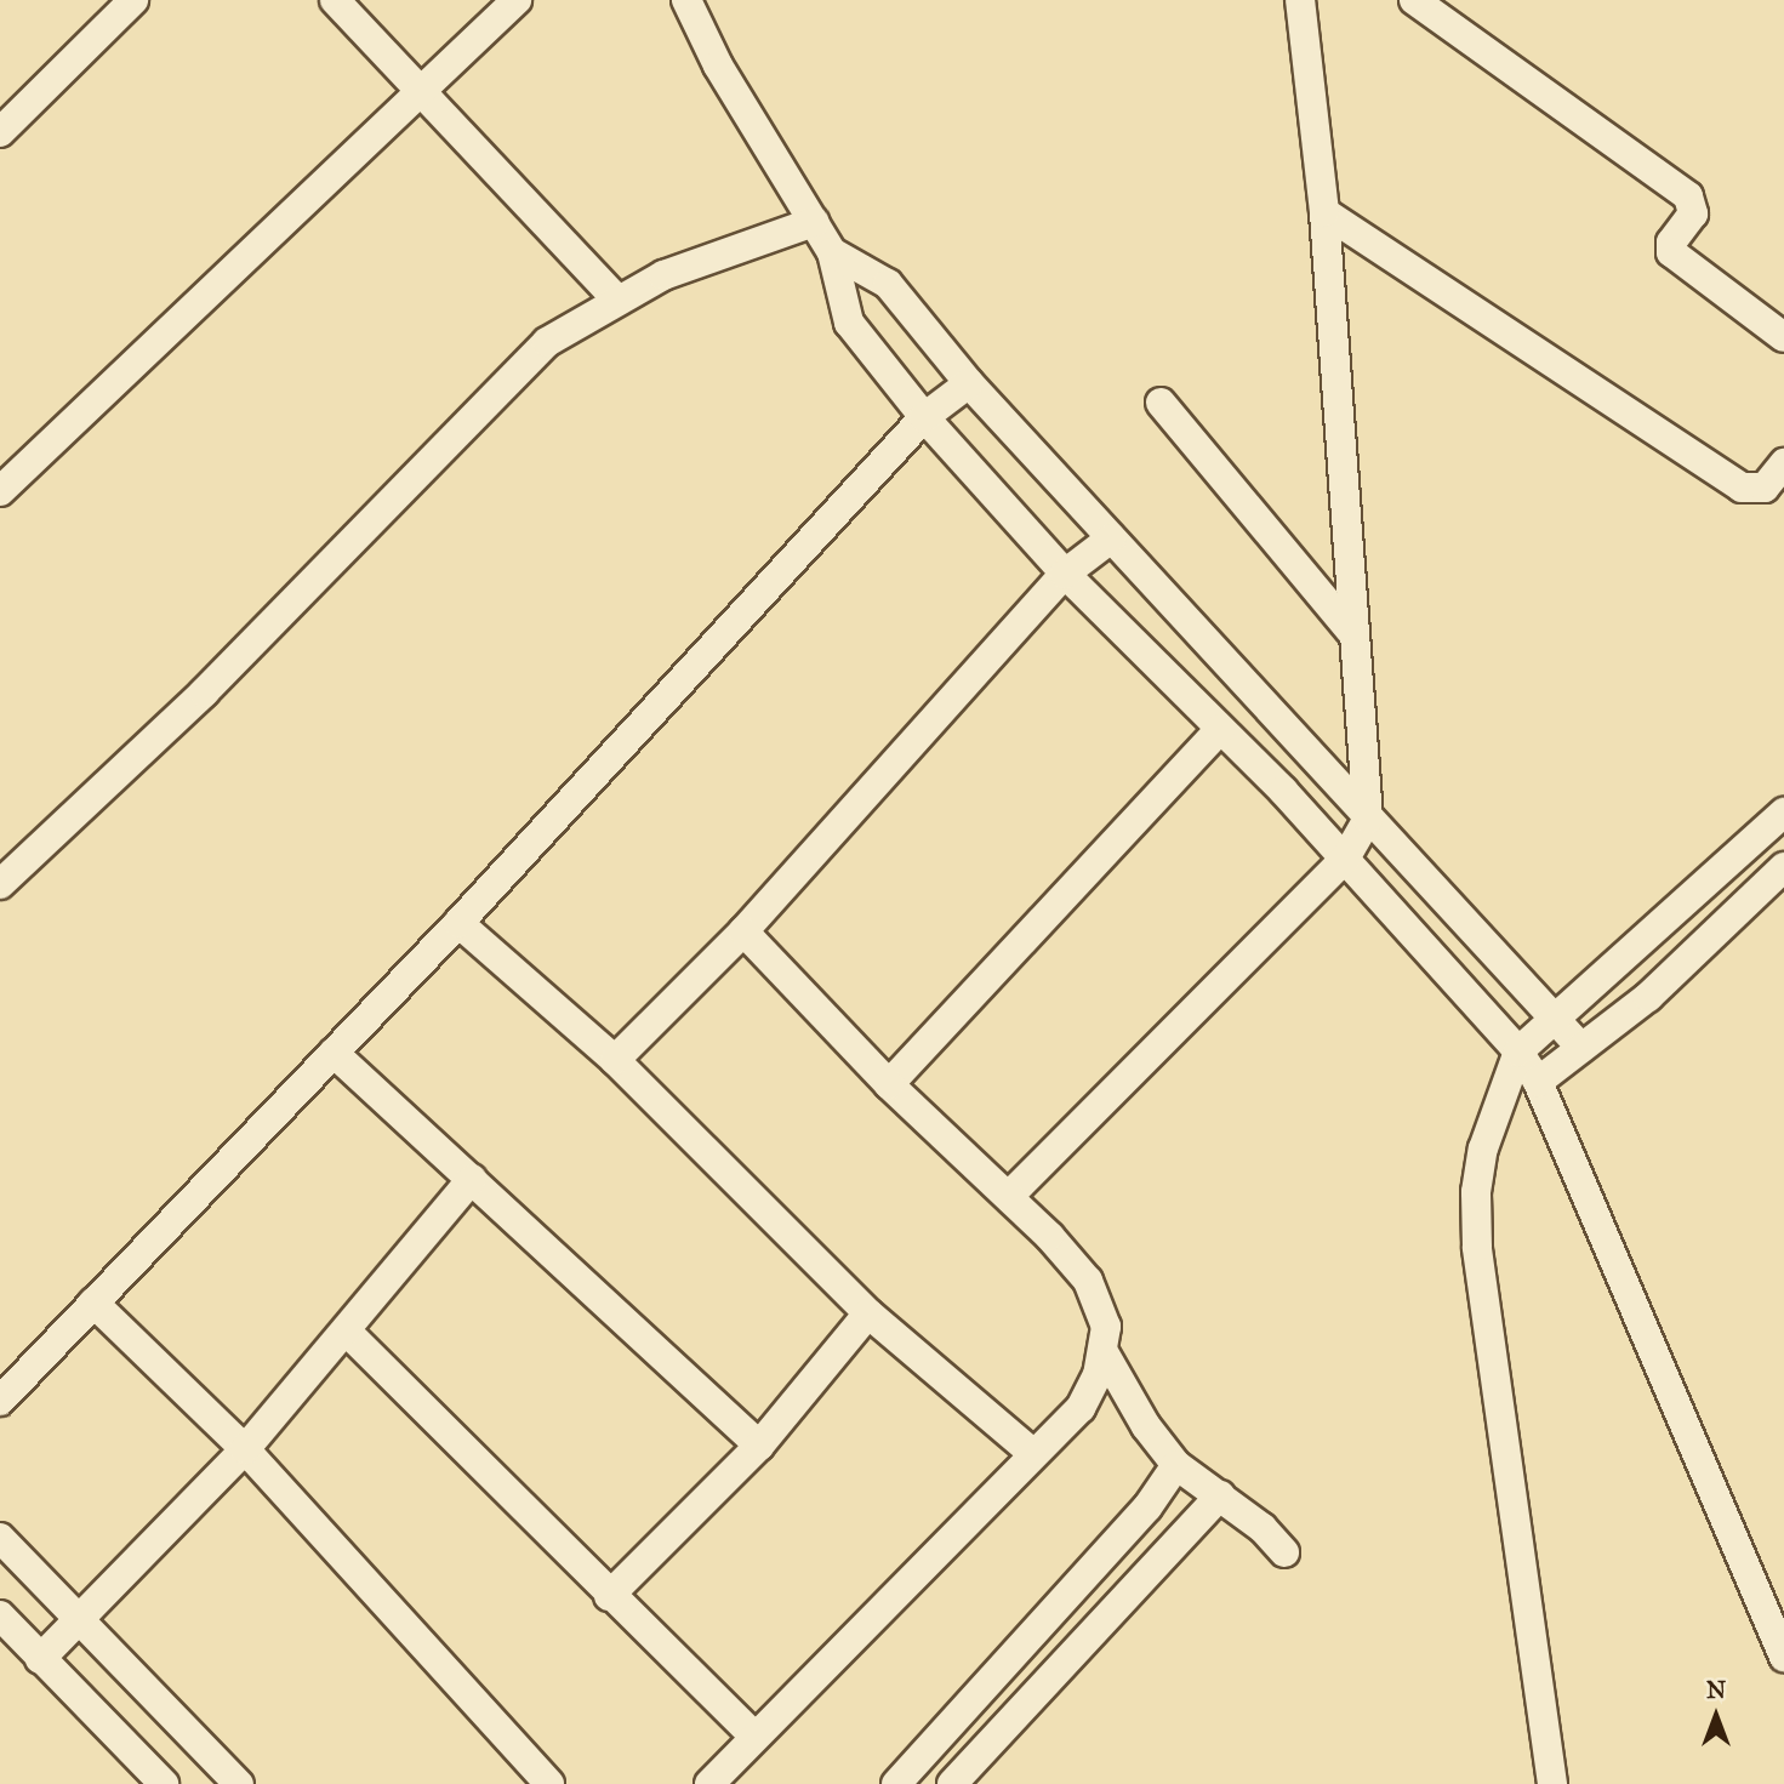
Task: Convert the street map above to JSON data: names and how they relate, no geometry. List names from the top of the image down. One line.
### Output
{"north":"top"}
